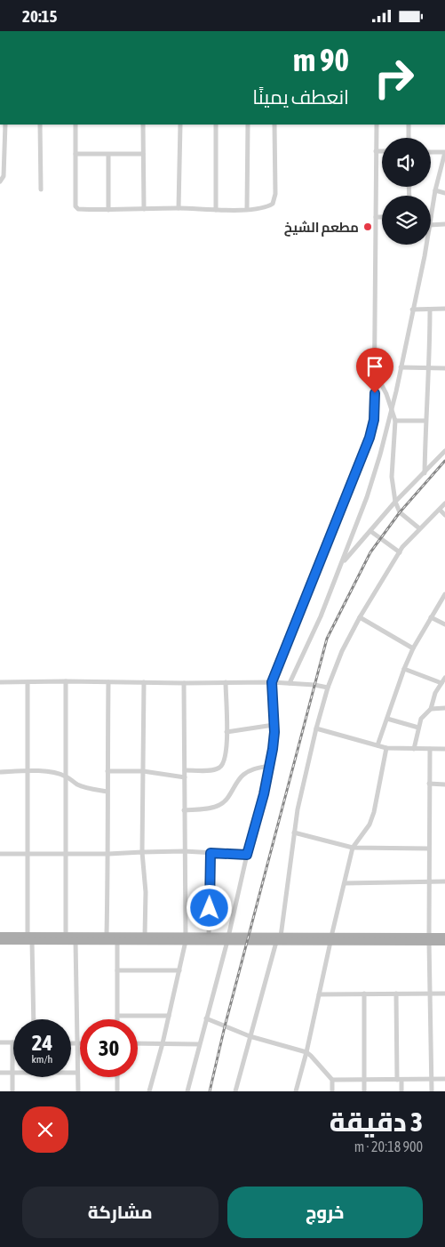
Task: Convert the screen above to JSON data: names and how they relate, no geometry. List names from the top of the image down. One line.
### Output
{"places":["مطعم الشيخ"],"page":{"status":"20:15","turn":["90 m","انعطف يمينًا"],"speed":"24 km/h","limit":"30","heading":["3 دقيقة","900 m · 20:18"],"buttons":["خروج","مشاركة"]}}
